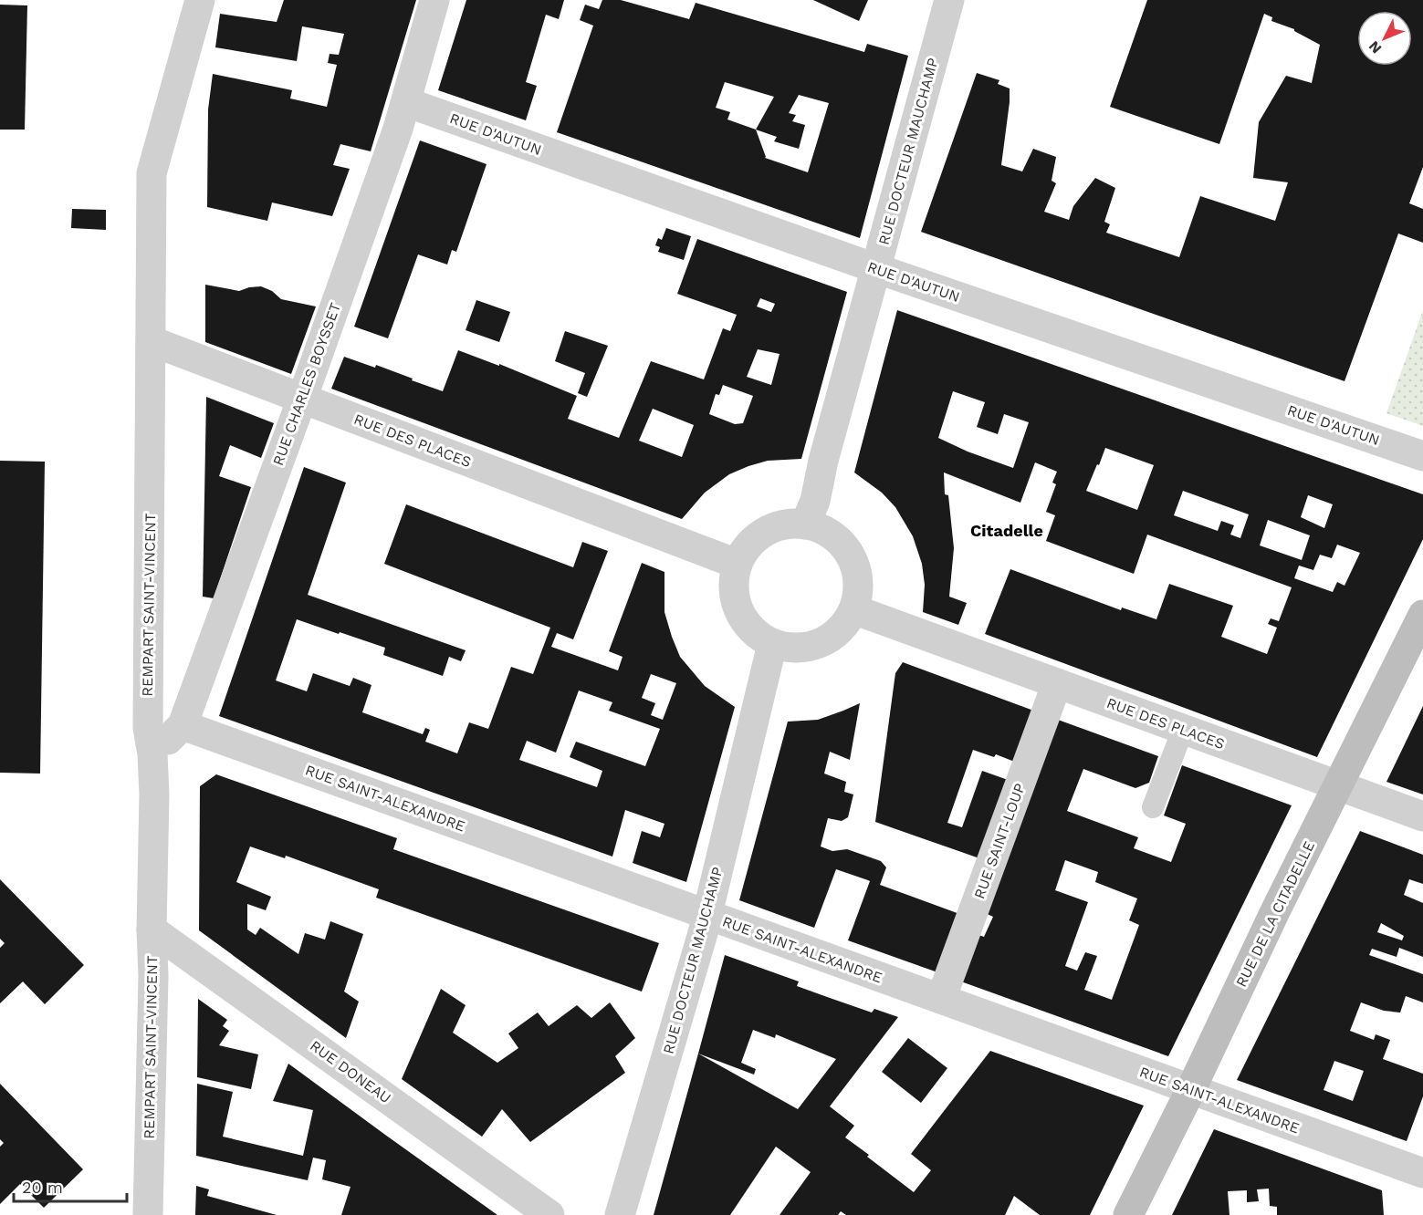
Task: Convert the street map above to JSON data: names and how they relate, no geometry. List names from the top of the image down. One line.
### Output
{"streets":{"main road":["RUE DE LA CITADELLE"],"street":["RUE D'AUTUN","RUE DOCTEUR MAUCHAMP","RUE CHARLES BOYSSET","RUE DES PLACES","REMPART SAINT-VINCENT","RUE SAINT-ALEXANDRE","RUE SAINT-LOUP","RUE DONEAU"]},"crossings":[["RUE D'AUTUN","RUE DOCTEUR MAUCHAMP"],["RUE D'AUTUN","RUE CHARLES BOYSSET"],["RUE DOCTEUR MAUCHAMP","RUE DES PLACES"],["RUE DOCTEUR MAUCHAMP","RUE SAINT-ALEXANDRE"],["RUE CHARLES BOYSSET","RUE DES PLACES"],["RUE CHARLES BOYSSET","REMPART SAINT-VINCENT"],["RUE CHARLES BOYSSET","RUE SAINT-ALEXANDRE"],["RUE DES PLACES","REMPART SAINT-VINCENT"],["RUE DES PLACES","RUE SAINT-LOUP"],["RUE DES PLACES","RUE DE LA CITADELLE"],["REMPART SAINT-VINCENT","RUE DONEAU"],["RUE SAINT-ALEXANDRE","RUE SAINT-LOUP"],["RUE SAINT-ALEXANDRE","RUE DE LA CITADELLE"]],"districts":["Citadelle"],"scale_bar":"20 m","north":"bottom left"}
